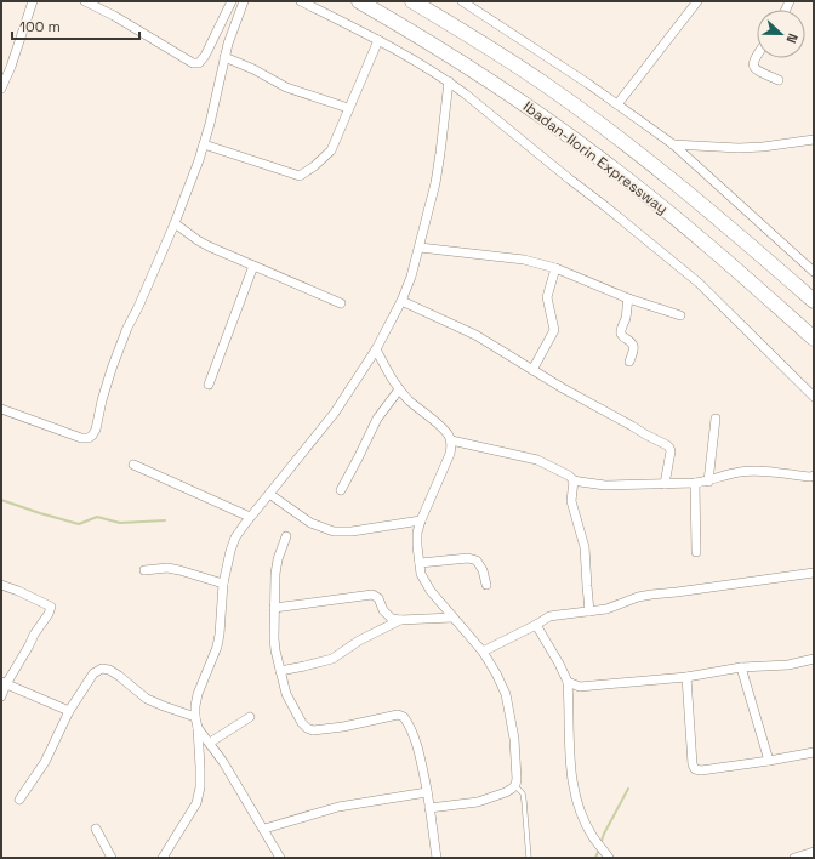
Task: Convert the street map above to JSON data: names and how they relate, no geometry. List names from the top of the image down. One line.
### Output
{"streets":{"highway":["Ibadan-Ilorin Expressway"]},"scale_bar":"100 m","north":"right"}
